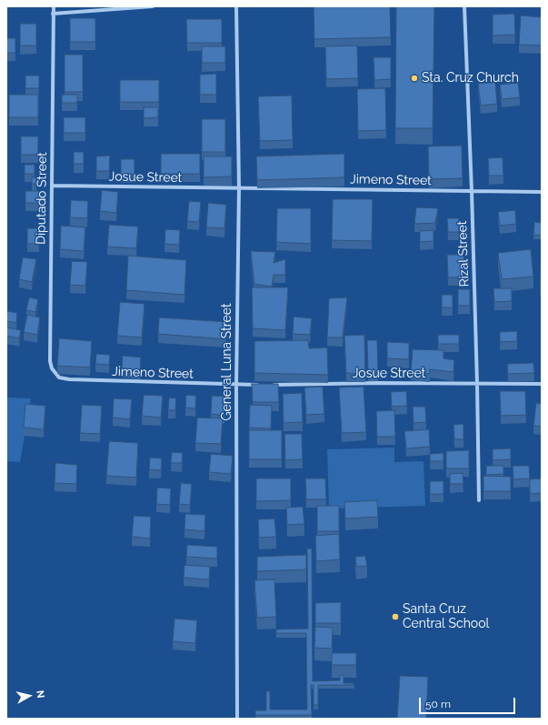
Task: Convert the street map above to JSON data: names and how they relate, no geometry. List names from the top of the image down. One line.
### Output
{"streets":{"street":["Josue Street","Jimeno Street","Diputado Street","Rizal Street","General Luna Street"]},"crossings":[["Josue Street","Jimeno Street"],["Josue Street","Diputado Street"],["Josue Street","Rizal Street"],["Josue Street","General Luna Street"],["Jimeno Street","Diputado Street"],["Jimeno Street","Rizal Street"],["Jimeno Street","General Luna Street"]],"places":["Sta. Cruz Church","Santa Cruz Central School"],"scale_bar":"50 m","north":"right"}
